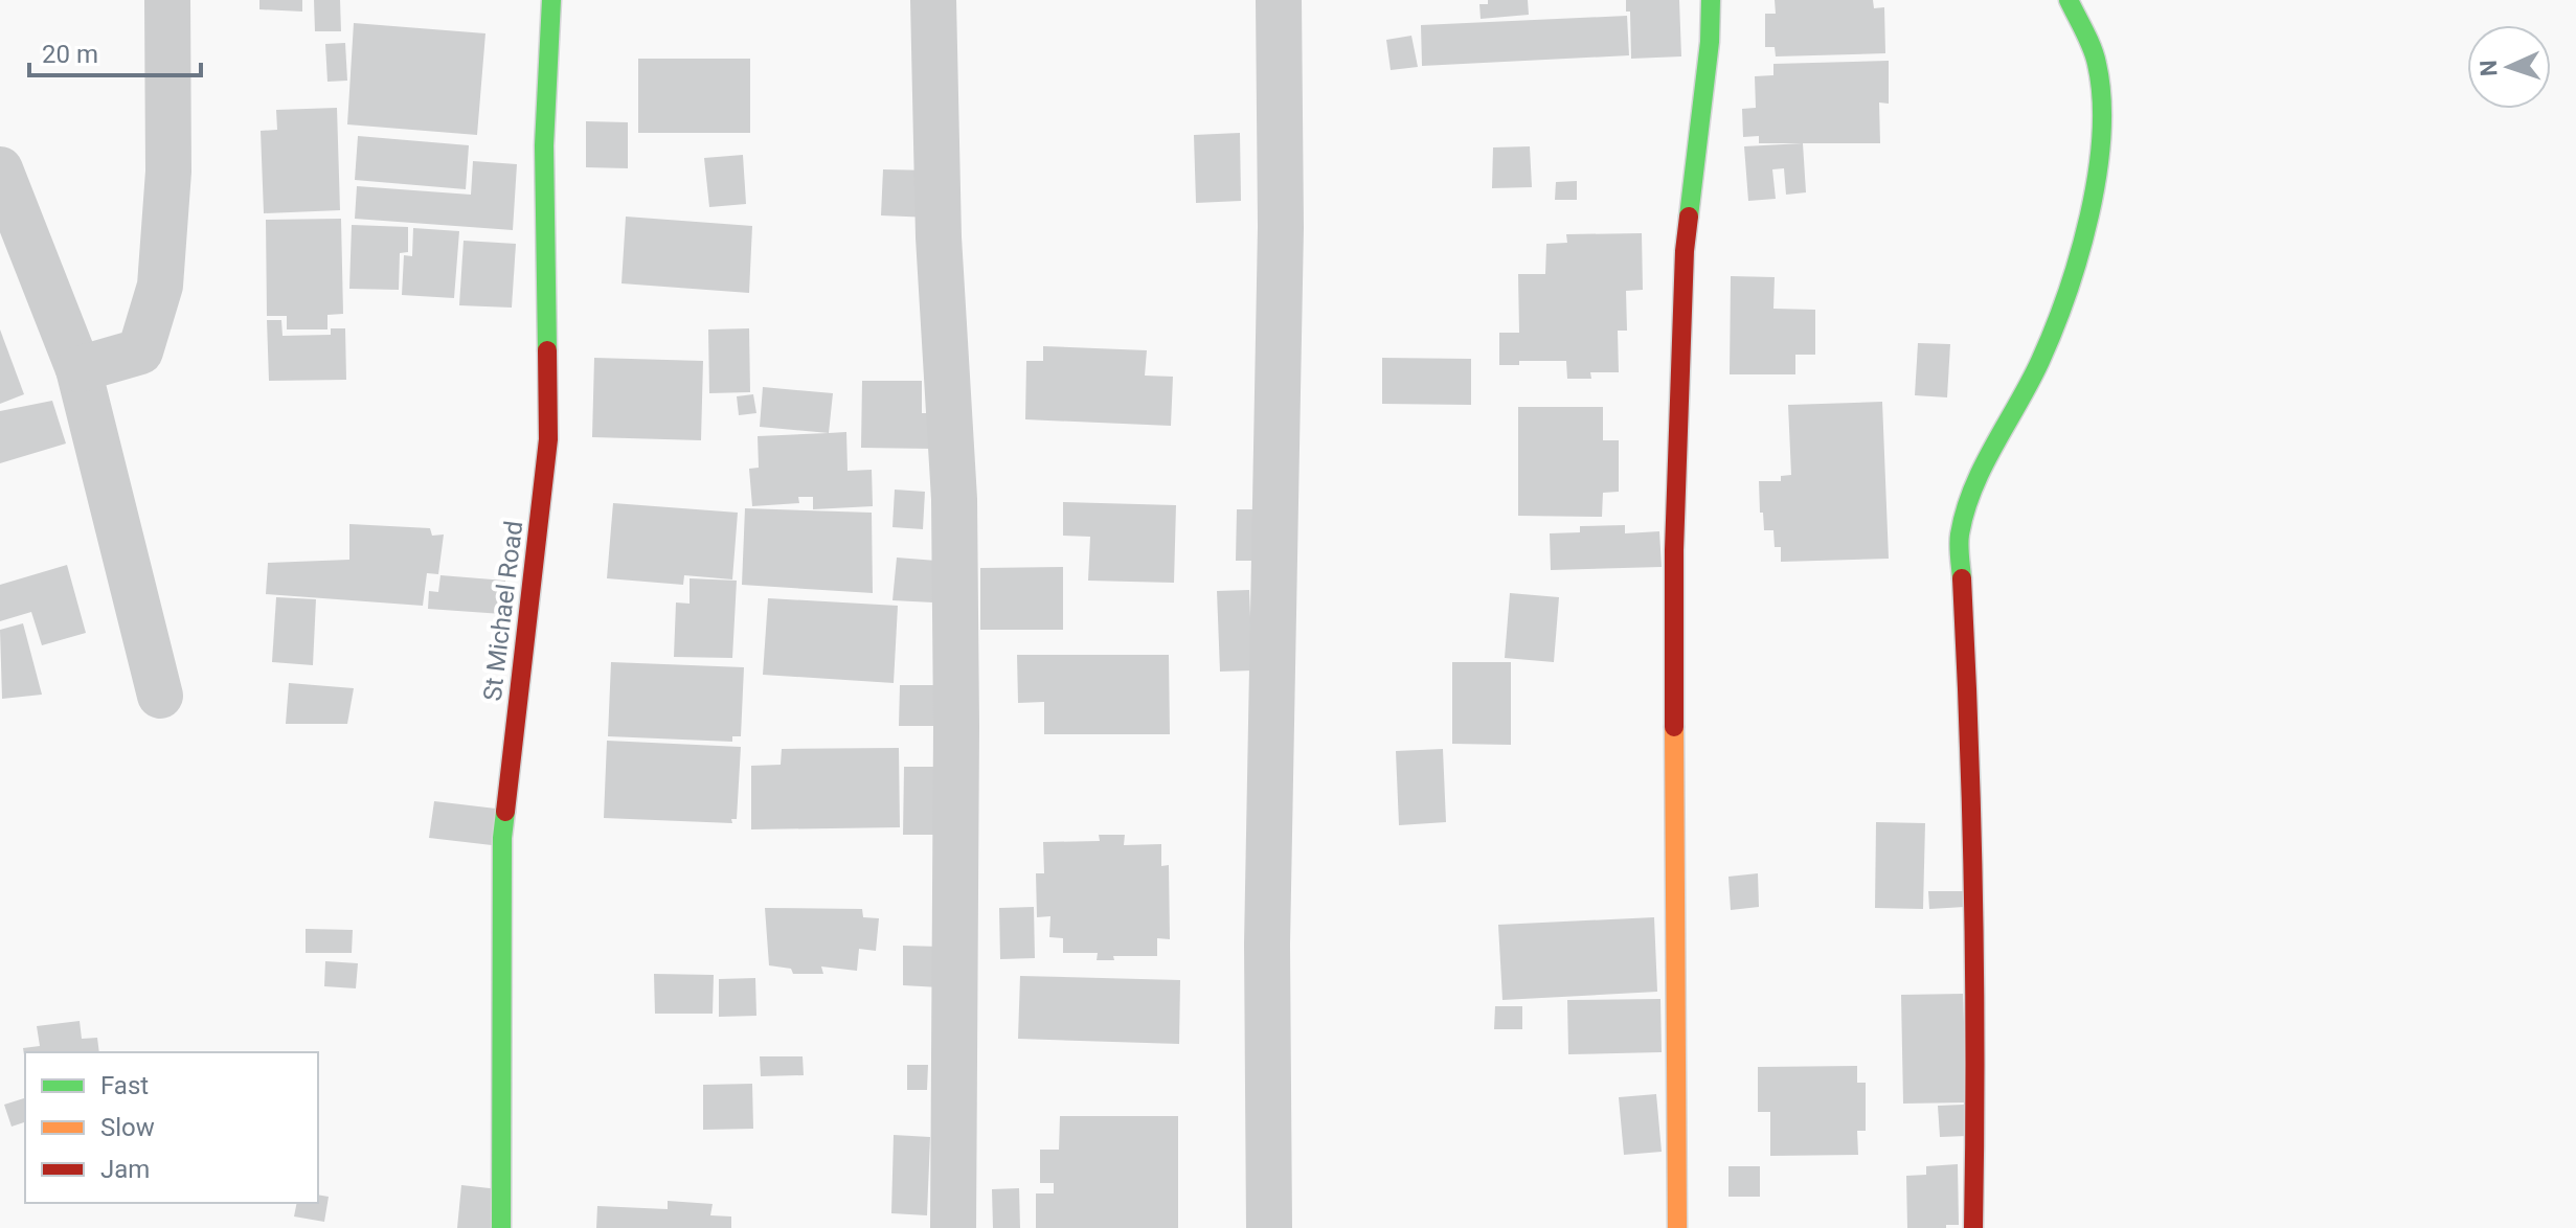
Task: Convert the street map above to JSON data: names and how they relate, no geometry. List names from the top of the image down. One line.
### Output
{"streets":{"street":["St Michael Road"]},"legend":["Fast","Slow","Jam"],"scale_bar":"20 m","north":"left"}
